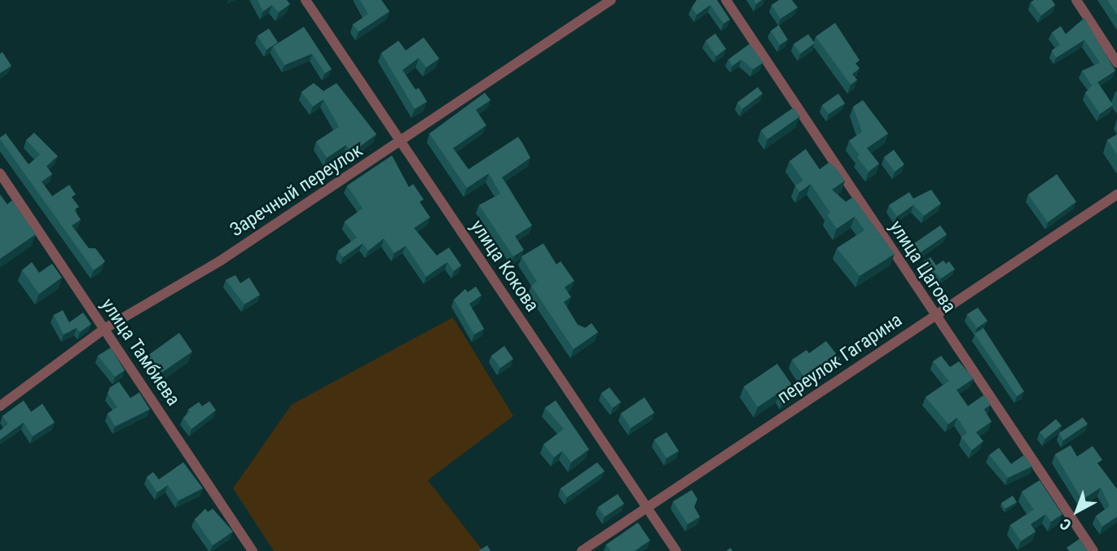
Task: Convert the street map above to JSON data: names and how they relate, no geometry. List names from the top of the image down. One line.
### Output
{"streets":{"street":["Заречный переулок","улица Кокова","улица Цагова","улица Тамбиева","переулок Гагарина"]},"crossings":[["Заречный переулок","улица Кокова"],["Заречный переулок","улица Тамбиева"],["улица Кокова","переулок Гагарина"],["улица Цагова","переулок Гагарина"]],"north":"bottom left"}
